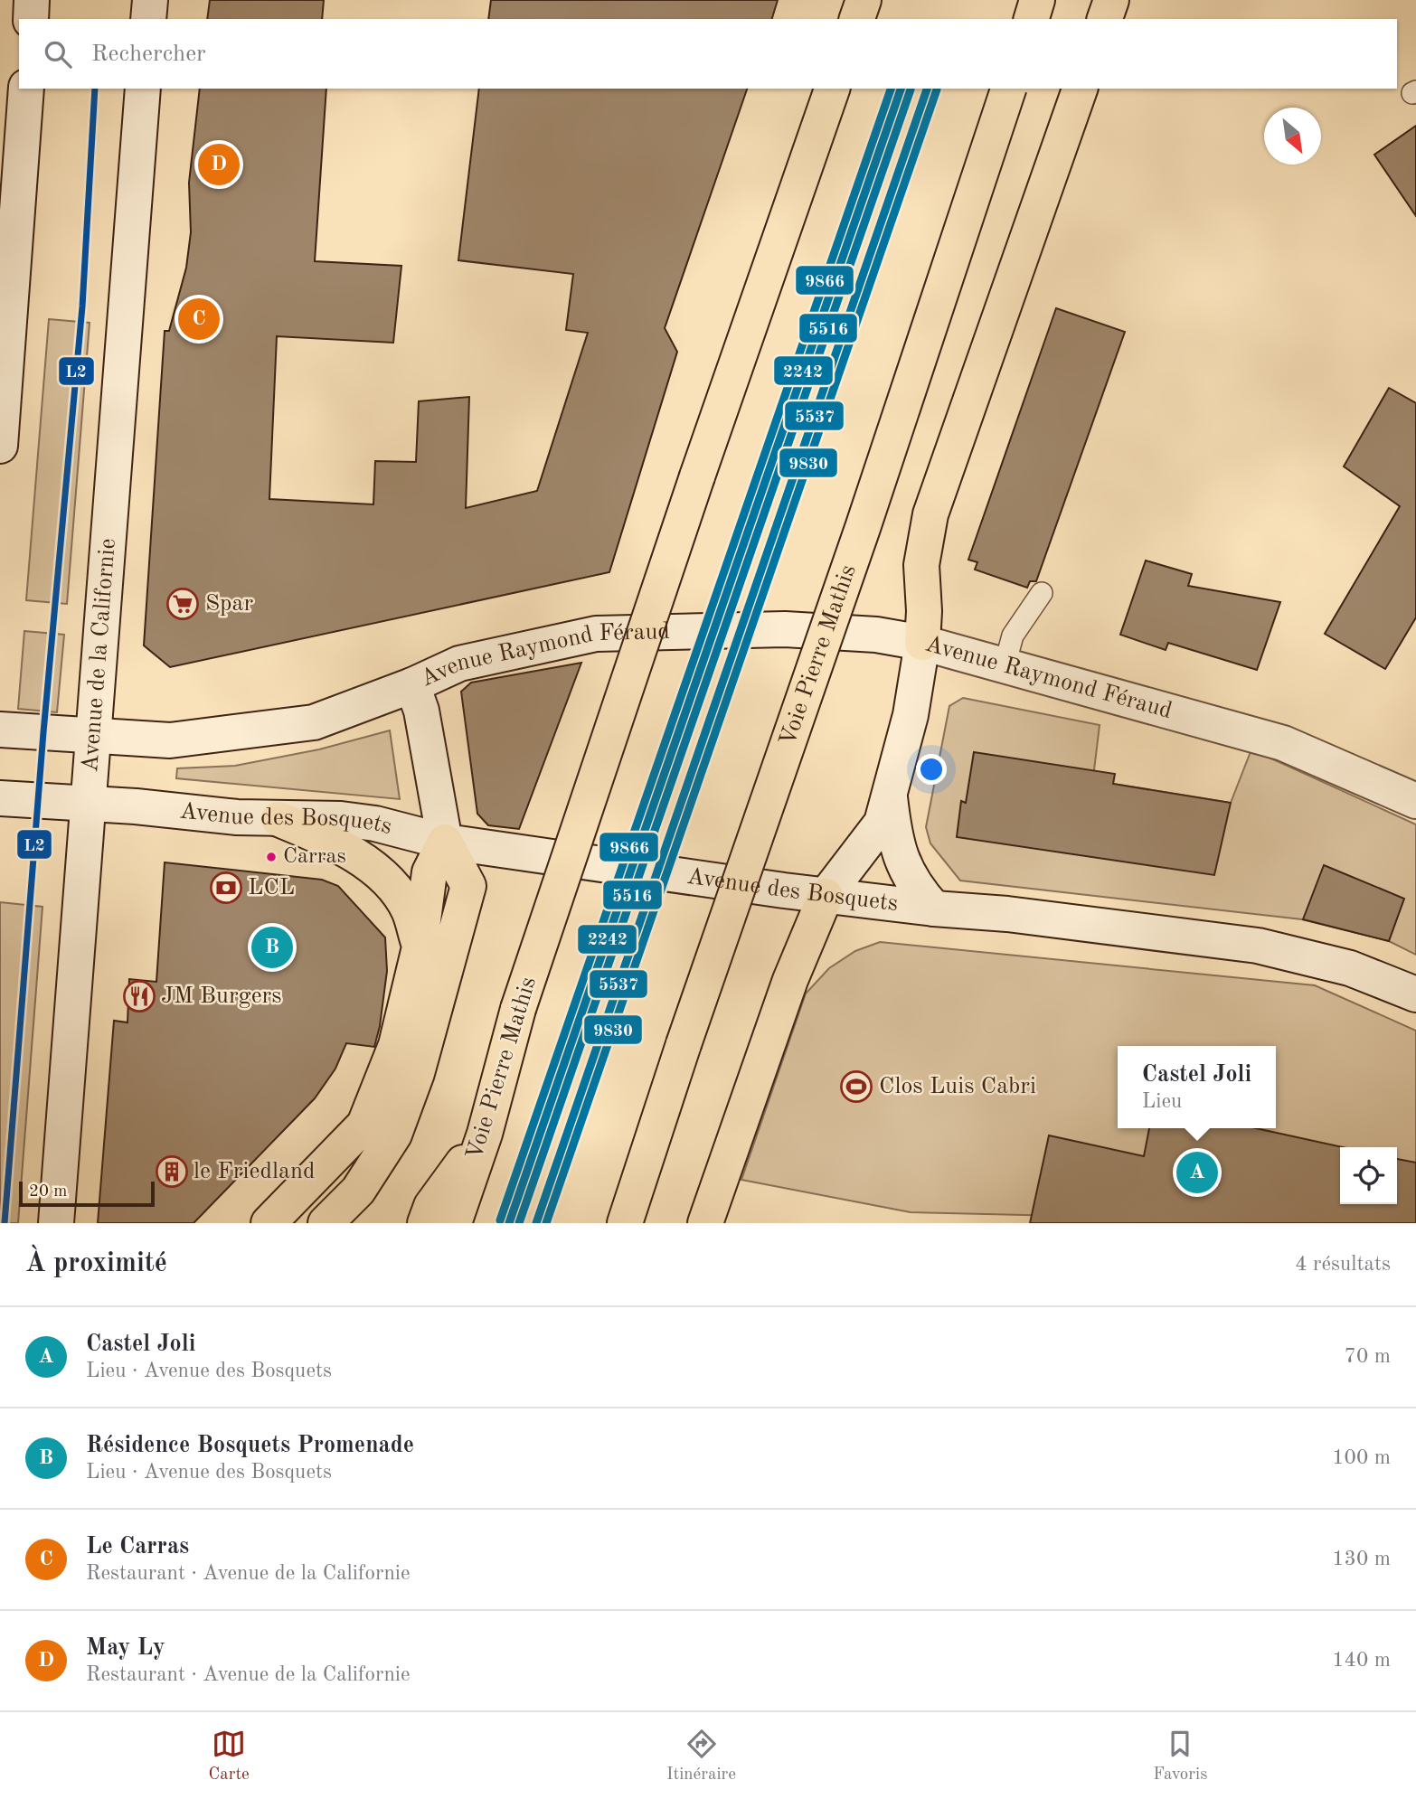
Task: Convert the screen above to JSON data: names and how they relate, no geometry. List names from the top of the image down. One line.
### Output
{"streets":{"highway":["Voie Pierre Mathis"],"main road":["Avenue de la Californie","Avenue Raymond Féraud","Avenue des Bosquets"]},"crossings":[["Avenue de la Californie","Avenue Raymond Féraud"],["Avenue de la Californie","Avenue des Bosquets"]],"places":{"supermarket":["Spar"],"other":["Carras"],"bank":["LCL"],"restaurant":["JM Burgers"],"sports":["Clos Luis Cabri"],"building":["le Friedland"]},"lines":["transit line L2","transit line 2242","transit line 5537","transit line 9866","transit line 5516","transit line 9830"],"scale_bar":"20 m","north":"bottom right","page":{"search":"Rechercher","pins":["D","C","B","A"],"popup":["Castel Joli","Lieu"],"scale":"20 m","heading":["À proximité","4 résultats"],"list":[{"mark":"A","name":"Castel Joli","note":"Lieu · Avenue des Bosquets","value":"70 m"},{"mark":"B","name":"Résidence Bosquets Promenade","note":"Lieu · Avenue des Bosquets","value":"100 m"},{"mark":"C","name":"Le Carras","note":"Restaurant · Avenue de la Californie","value":"130 m"},{"mark":"D","name":"May Ly","note":"Restaurant · Avenue de la Californie","value":"140 m"}],"nav":["Carte","Itinéraire","Favoris"]}}
